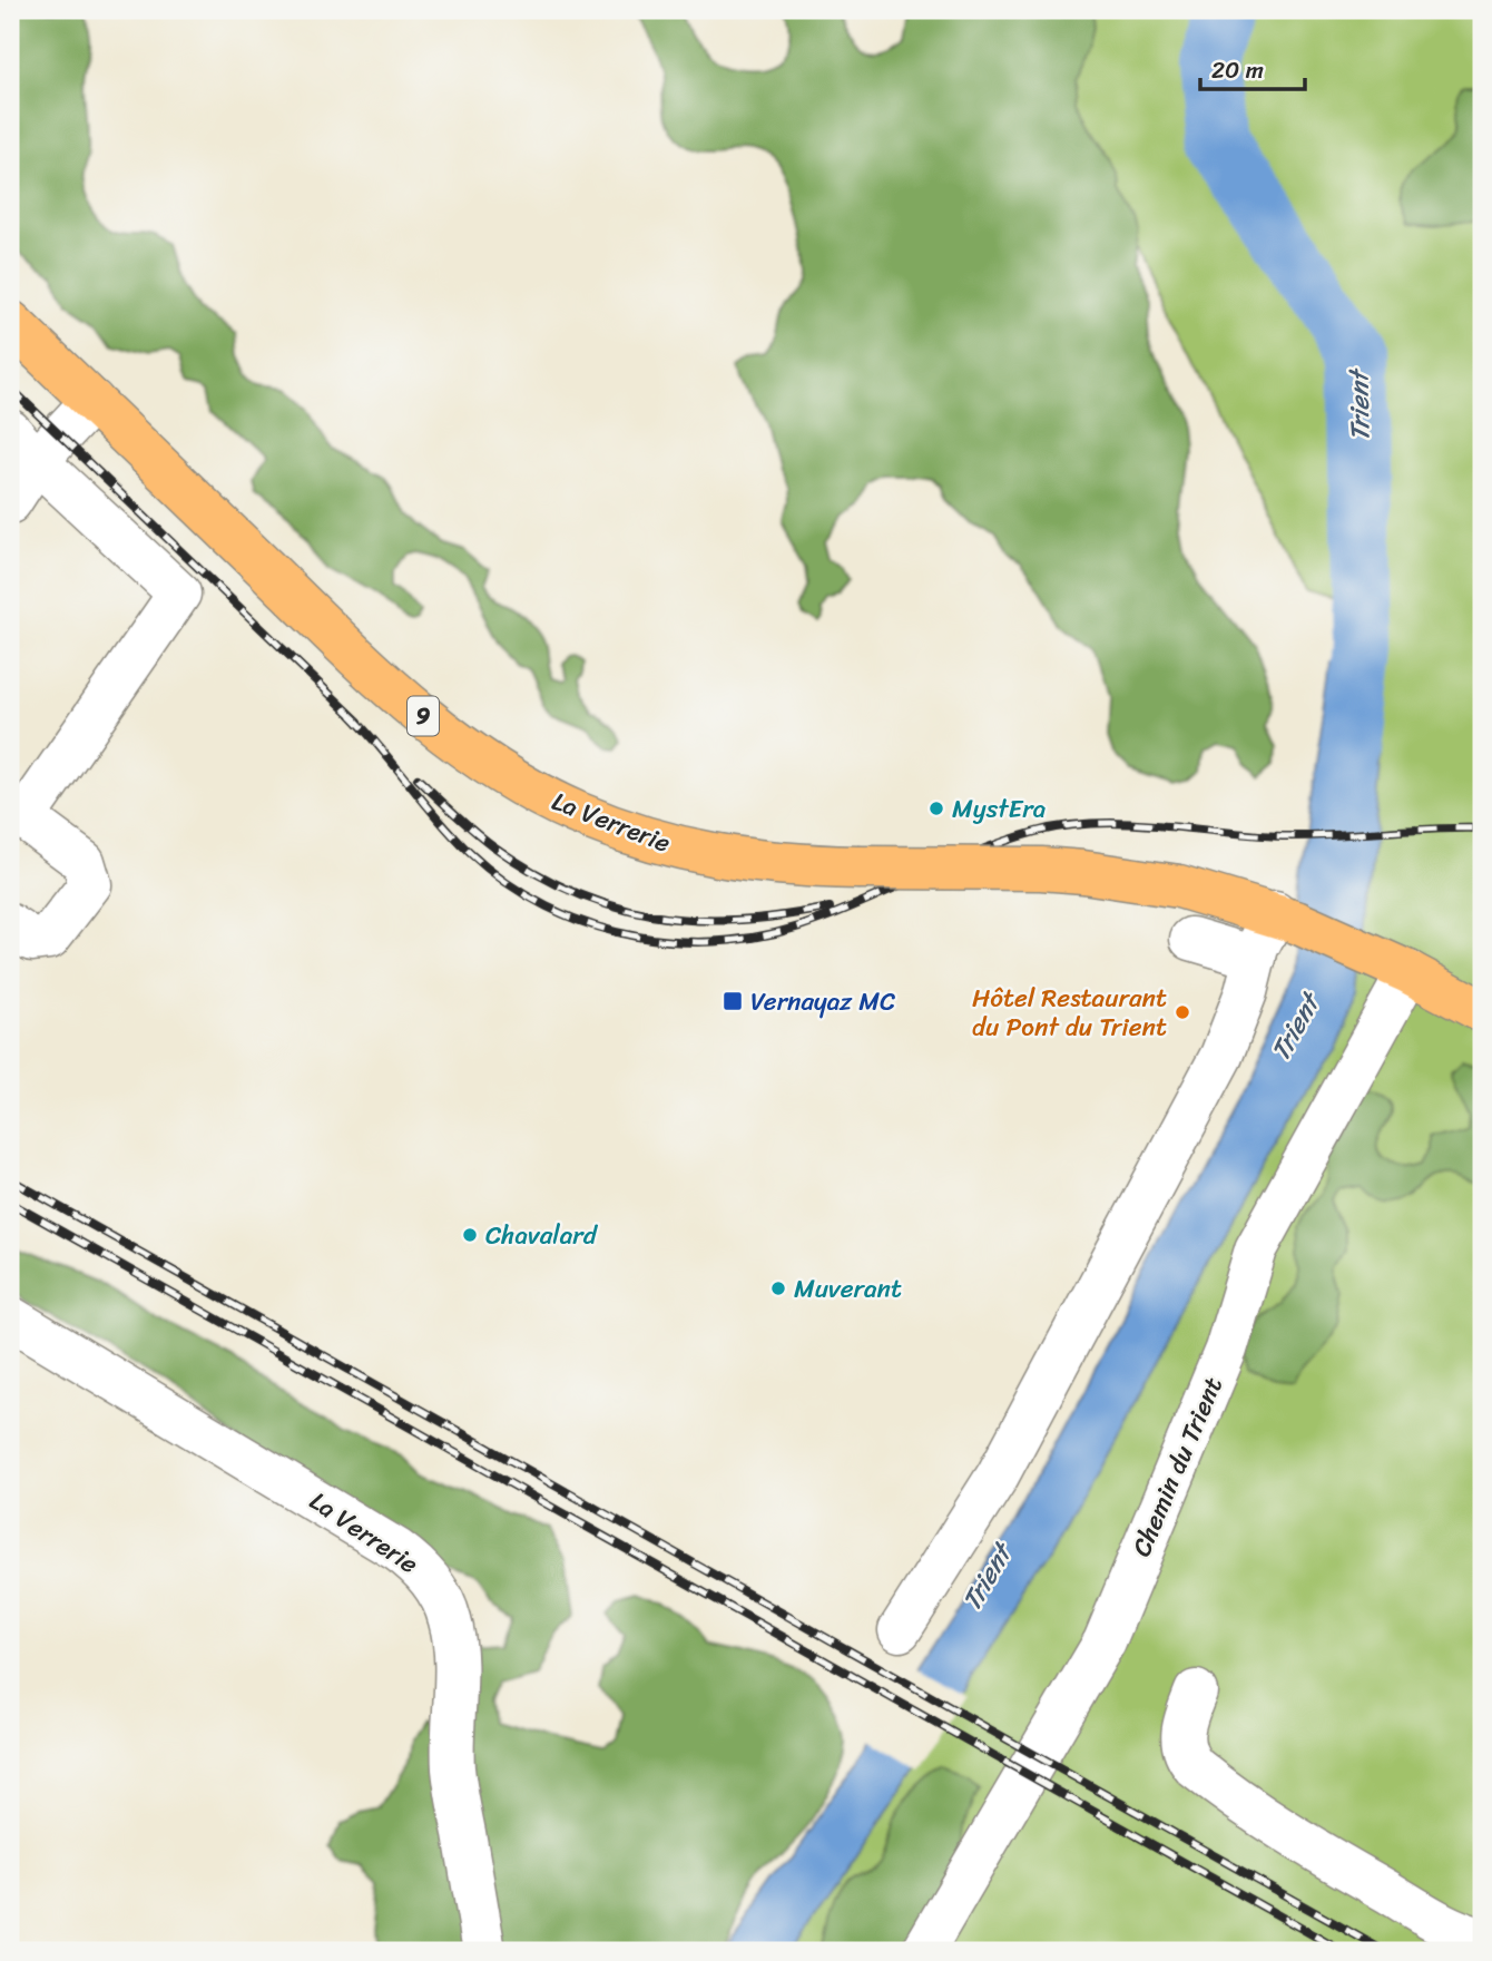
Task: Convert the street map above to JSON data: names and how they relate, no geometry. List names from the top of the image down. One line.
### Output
{"streets":{"main road":["9","La Verrerie"],"street":["Chemin du Trient"]},"crossings":[["9","La Verrerie"],["9","Chemin du Trient"]],"water":["Trient"],"places":{"other":["MystEra","Hôtel Restaurant du Pont du Trient","Chavalard","Muverant"],"transit":["Vernayaz MC"]},"scale_bar":"20 m"}
